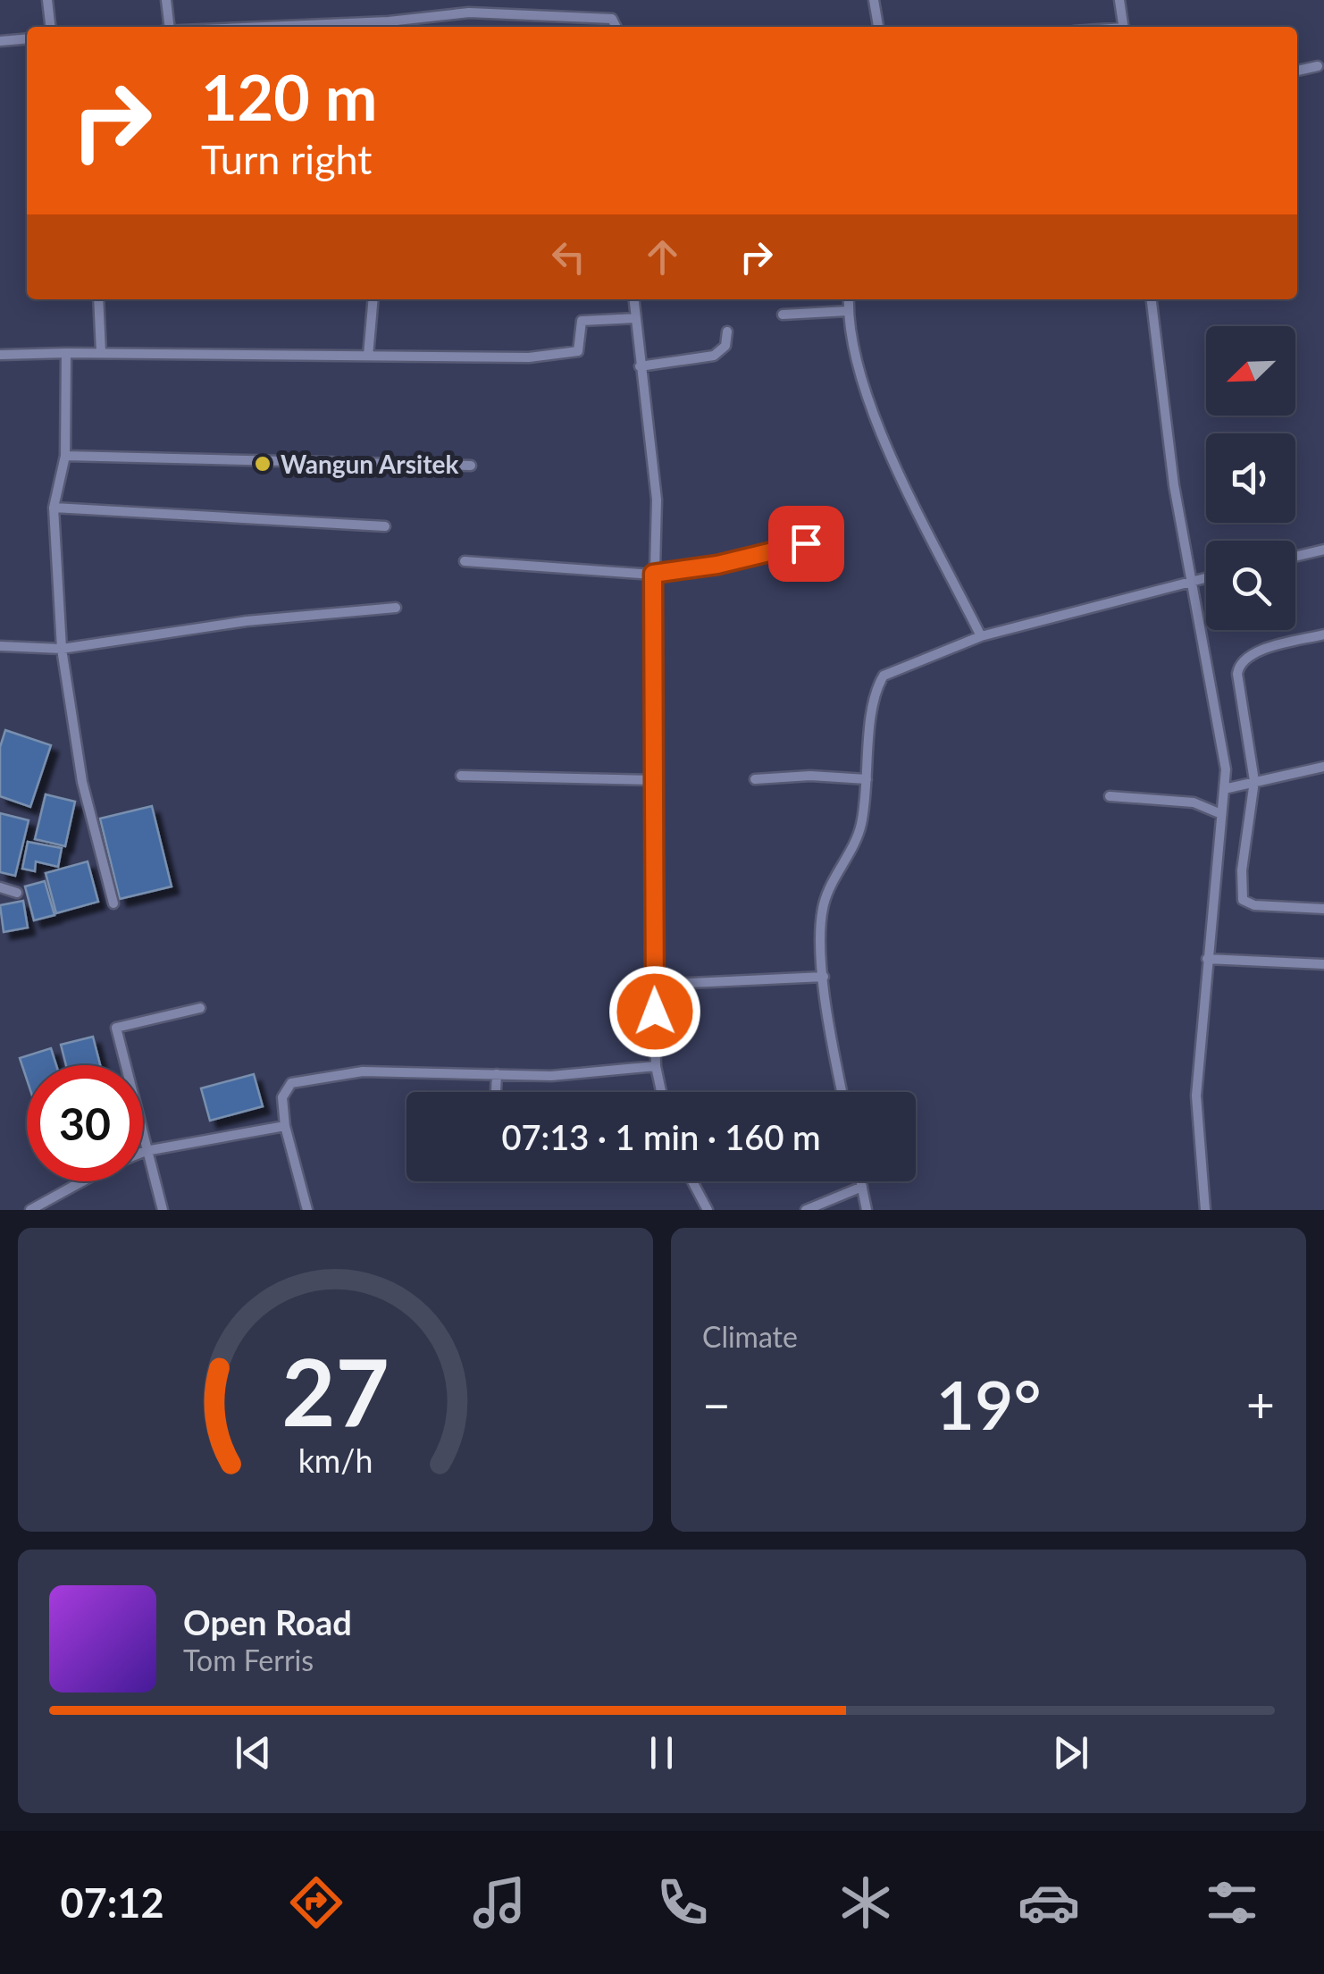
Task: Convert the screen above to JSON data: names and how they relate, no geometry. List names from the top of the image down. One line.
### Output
{"places":["Wangun Arsitek"],"north":"bottom left","page":{"turn":["120 m","Turn right"],"limit":"30","trip":"07:13 · 1 min · 160 m","tile":"Climate","heat":["−","19°","+"],"song":["Open Road","Tom Ferris"],"tabs":"07:12","gauge":["27","km/h"]}}
